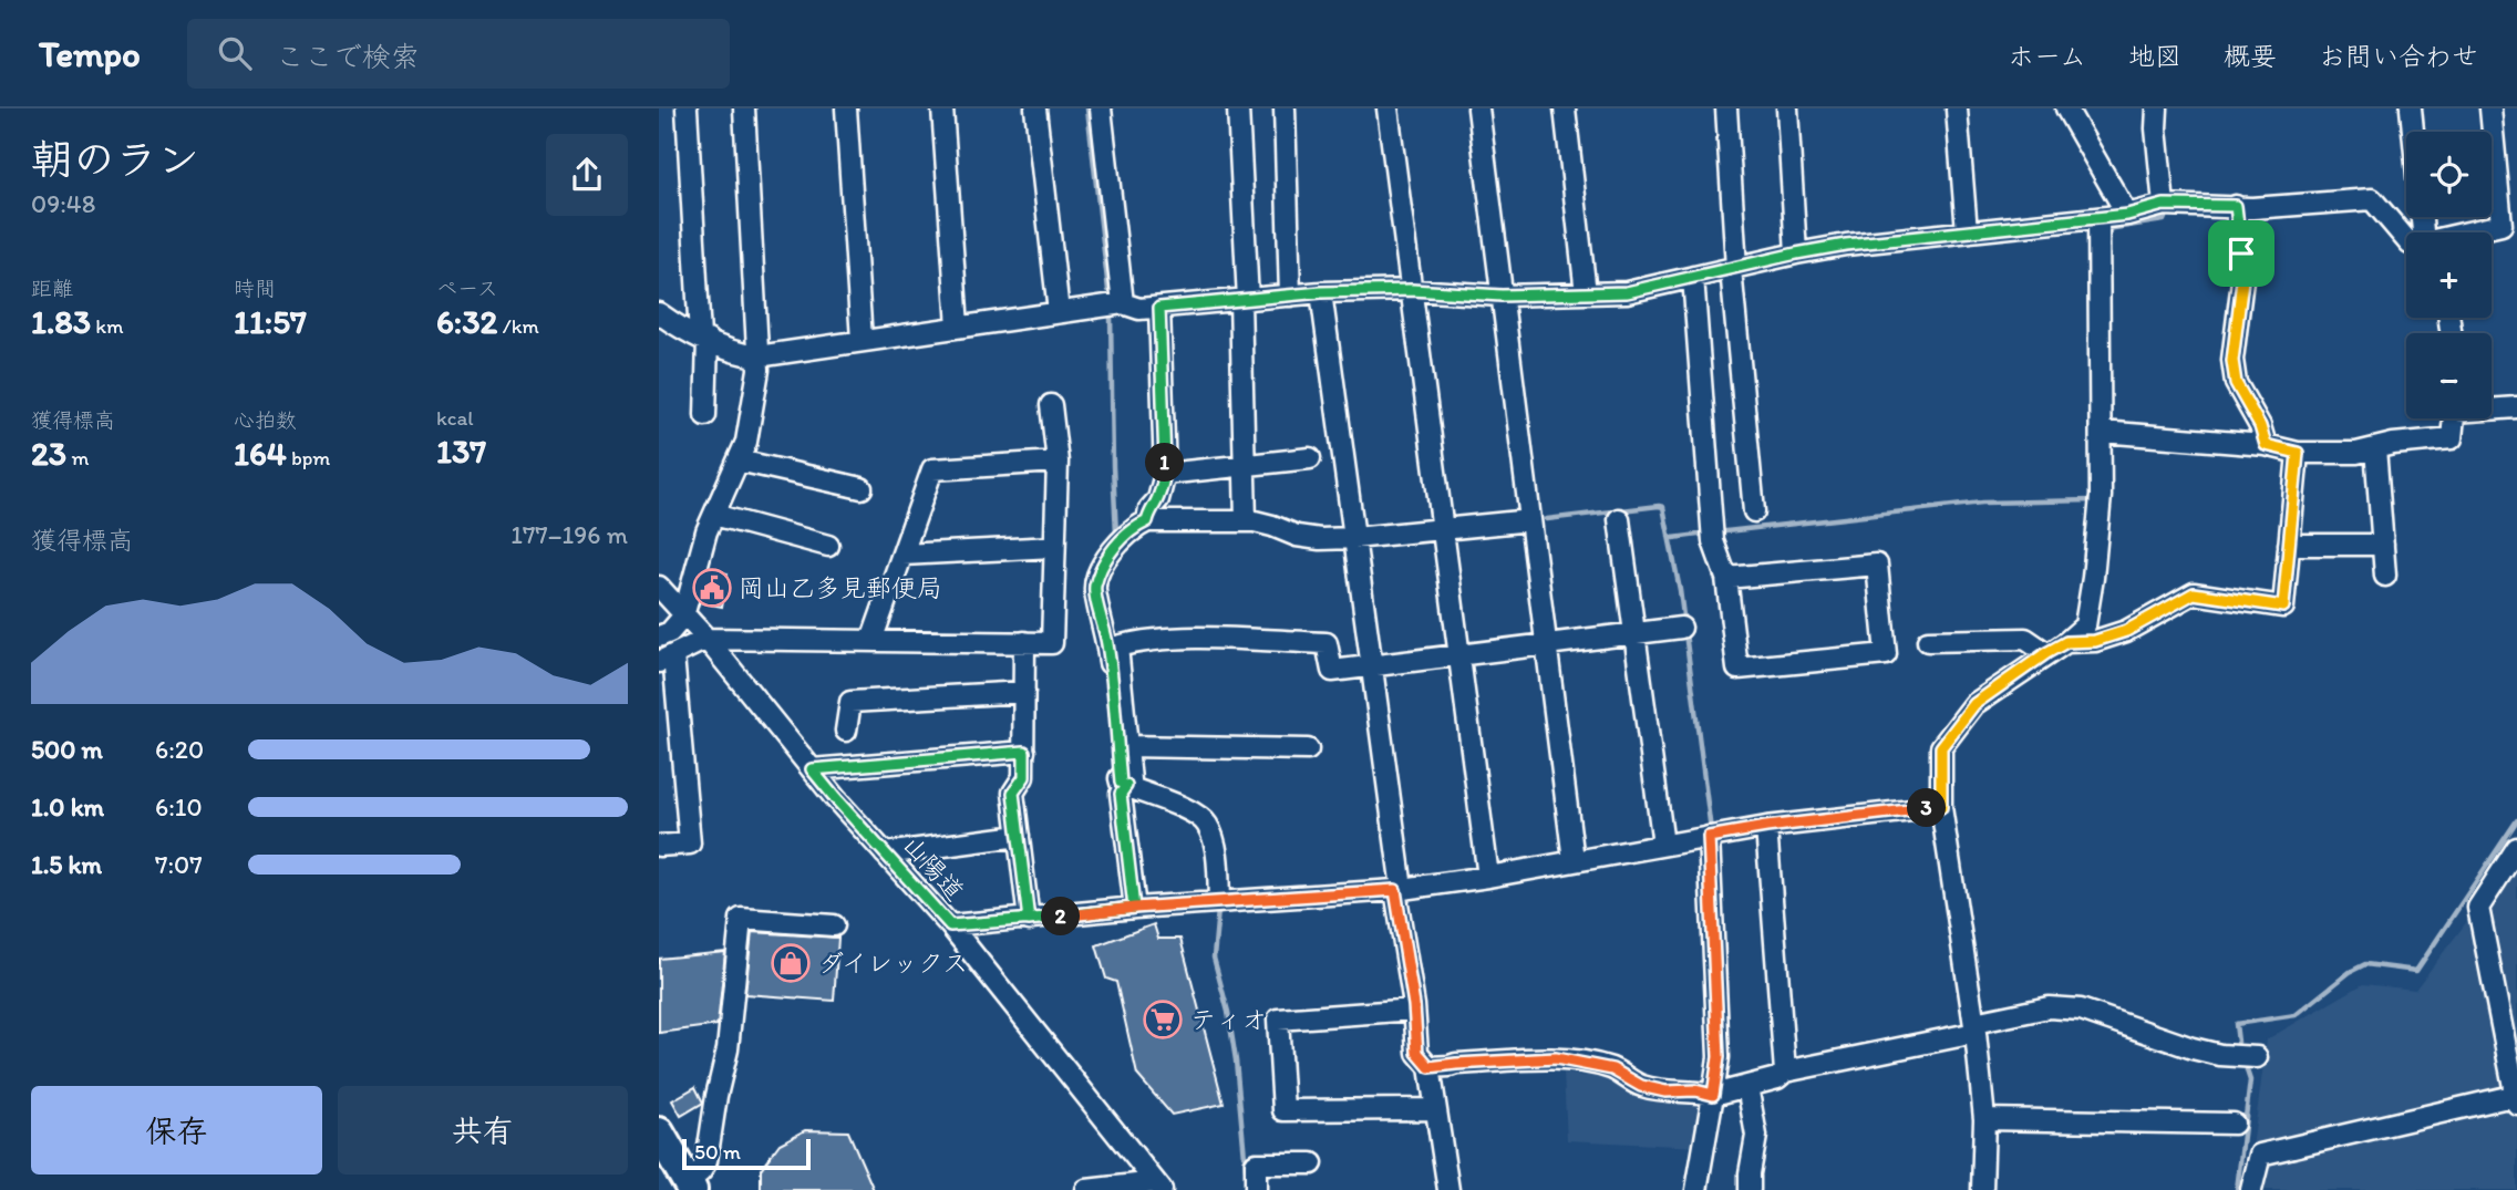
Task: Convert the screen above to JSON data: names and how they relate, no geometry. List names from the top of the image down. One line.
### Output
{"streets":{"street":["山陽道"]},"places":{"public building":["岡山乙多見郵便局"],"shop":["ダイレックス"],"supermarket":["ティオ"]},"scale_bar":"50 m","page":{"header":"Tempo","search":"ここで検索","nav":["ホーム","地図","概要","お問い合わせ"],"heading":["朝のラン","09:48"],"map_buttons":["+","−"],"stats":[["距離","1.83 km"],["時間","11:57"],["ペース","6:32 /km"],["獲得標高","23 m"],["心拍数","164 bpm"],["kcal","137"]],"pins":["1","3","2"],"chart":["獲得標高","177–196 m"],"list":[{"name":"500 m","note":"6:20"},{"name":"1.0 km","note":"6:10"},{"name":"1.5 km","note":"7:07"}],"buttons":["保存","共有"],"scale":"50 m"}}
